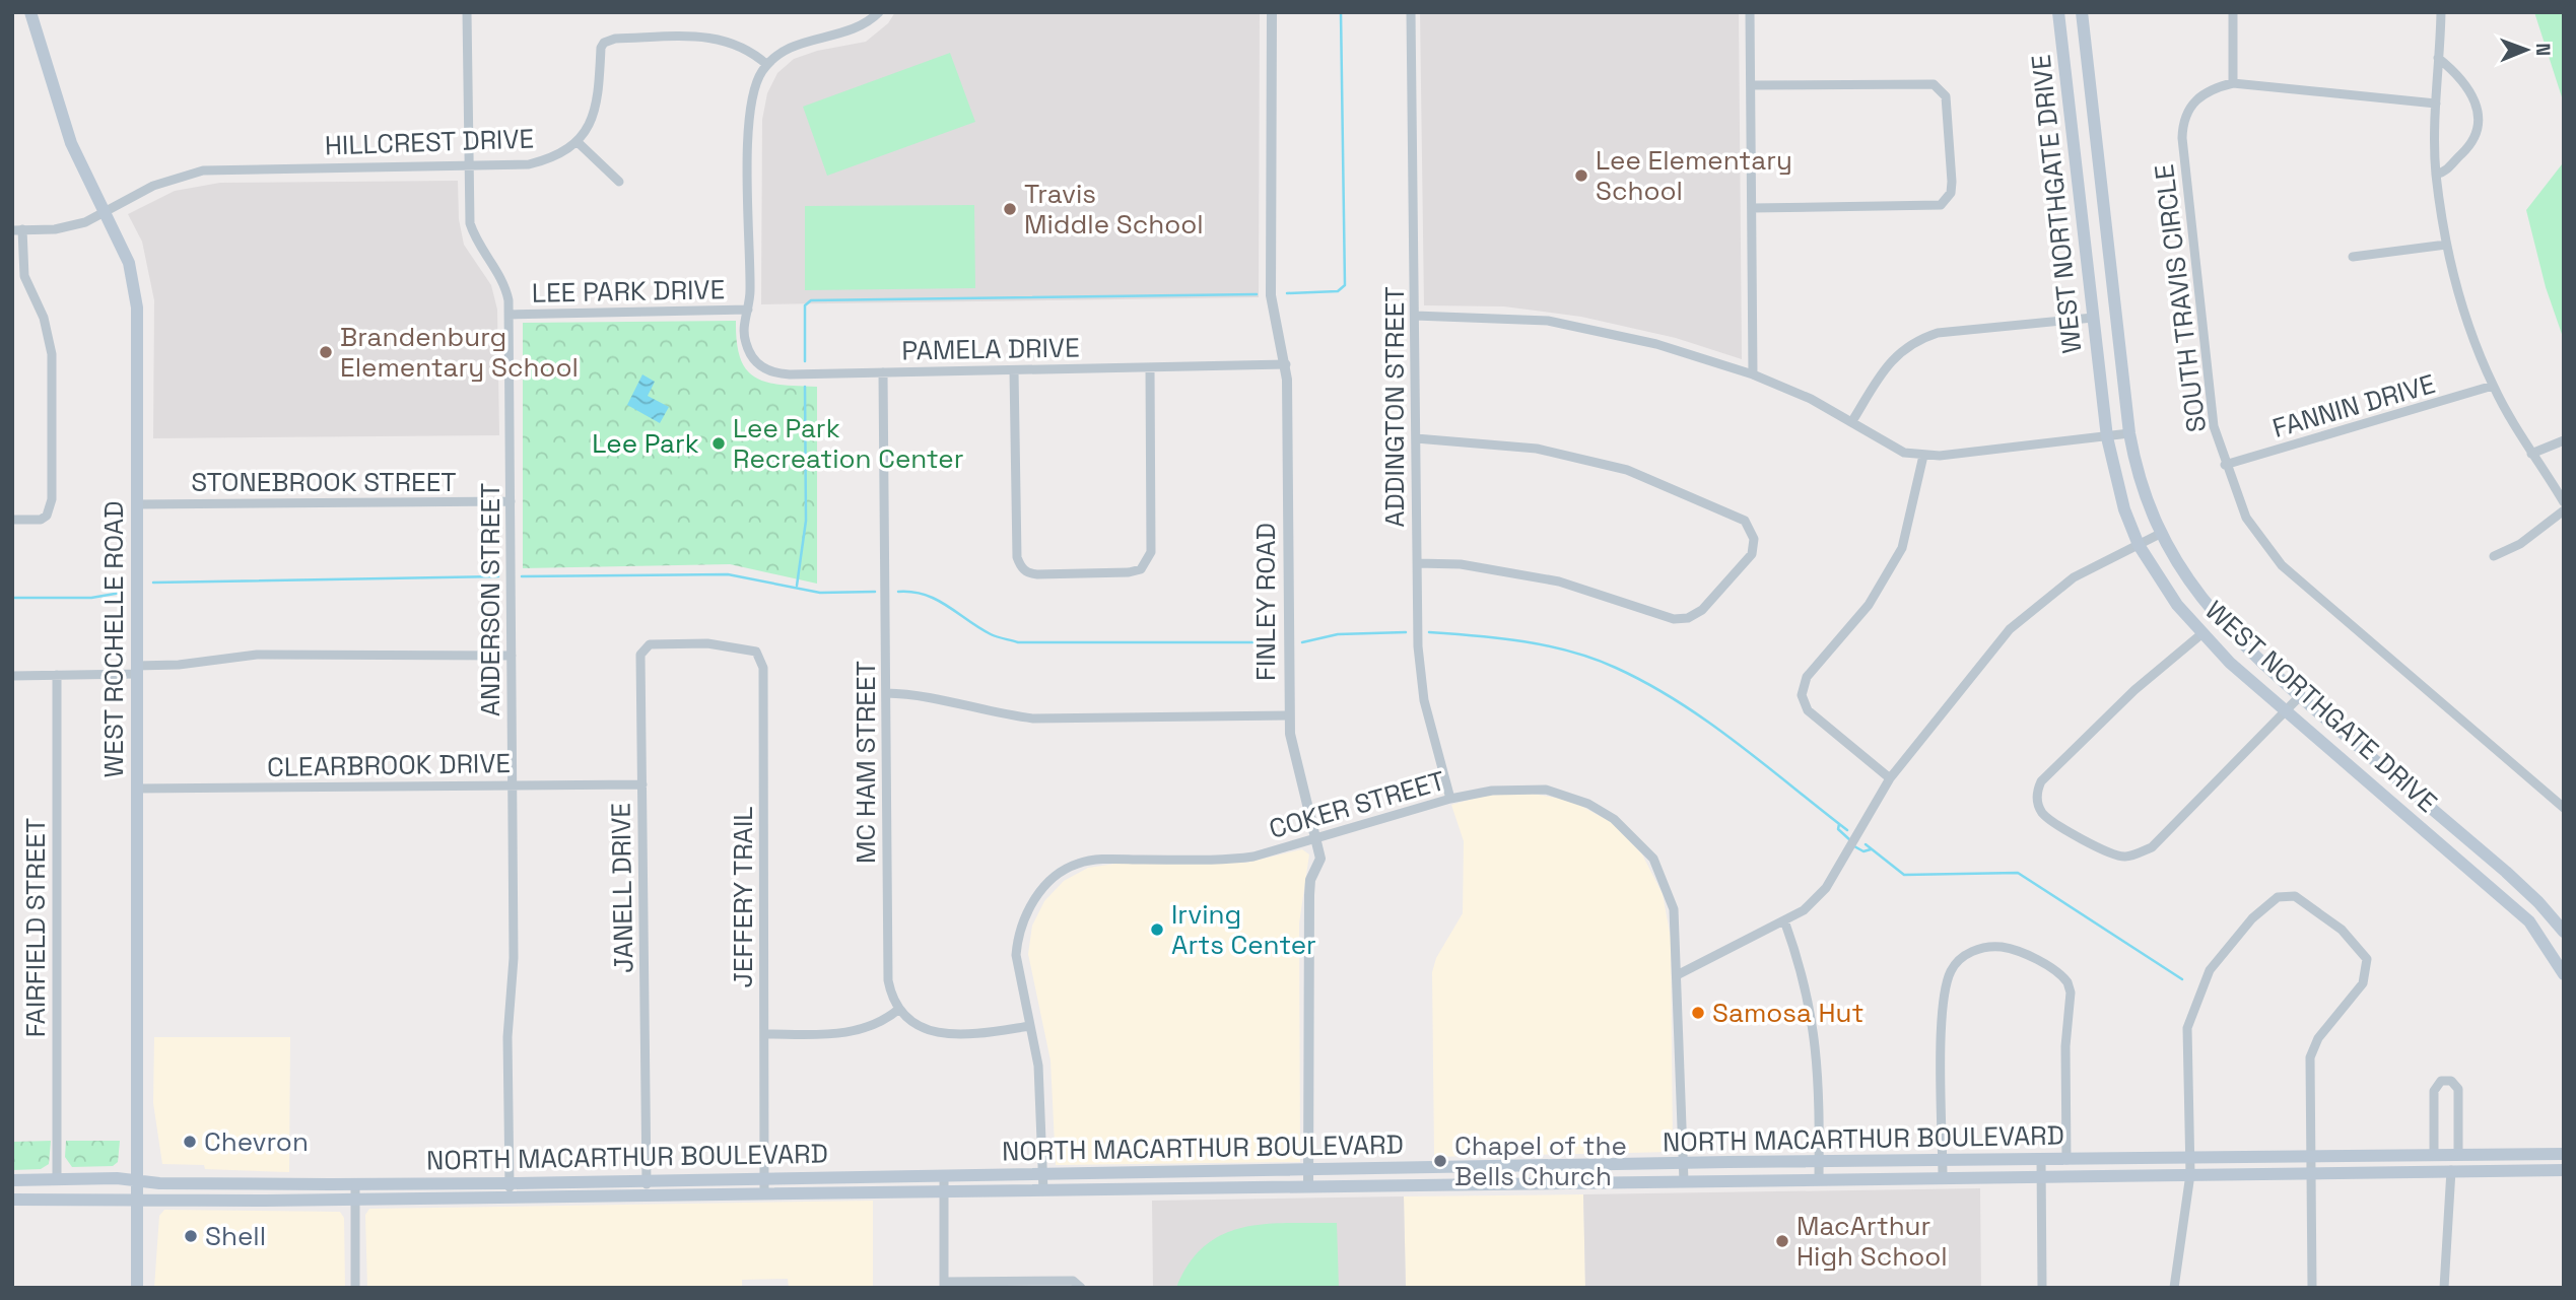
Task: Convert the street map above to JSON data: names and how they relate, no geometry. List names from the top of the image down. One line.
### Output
{"streets":{"main road":["WEST NORTHGATE DRIVE","WEST ROCHELLE ROAD","NORTH MACARTHUR BOULEVARD"],"street":["HILLCREST DRIVE","LEE PARK DRIVE","SOUTH TRAVIS CIRCLE","PAMELA DRIVE","FANNIN DRIVE","ADDINGTON STREET","STONEBROOK STREET","ANDERSON STREET","FINLEY ROAD","MC HAM STREET","CLEARBROOK DRIVE","COKER STREET","JANELL DRIVE","JEFFERY TRAIL","FAIRFIELD STREET"]},"crossings":[["HILLCREST DRIVE","ANDERSON STREET"],["HILLCREST DRIVE","WEST ROCHELLE ROAD"],["LEE PARK DRIVE","PAMELA DRIVE"],["LEE PARK DRIVE","ANDERSON STREET"],["SOUTH TRAVIS CIRCLE","FANNIN DRIVE"],["PAMELA DRIVE","FINLEY ROAD"],["PAMELA DRIVE","MC HAM STREET"],["ADDINGTON STREET","COKER STREET"],["STONEBROOK STREET","ANDERSON STREET"],["STONEBROOK STREET","WEST ROCHELLE ROAD"],["ANDERSON STREET","CLEARBROOK DRIVE"],["ANDERSON STREET","NORTH MACARTHUR BOULEVARD"],["FINLEY ROAD","COKER STREET"],["FINLEY ROAD","NORTH MACARTHUR BOULEVARD"],["WEST ROCHELLE ROAD","CLEARBROOK DRIVE"],["WEST ROCHELLE ROAD","NORTH MACARTHUR BOULEVARD"],["CLEARBROOK DRIVE","JANELL DRIVE"],["COKER STREET","NORTH MACARTHUR BOULEVARD"],["JANELL DRIVE","JEFFERY TRAIL"],["JANELL DRIVE","NORTH MACARTHUR BOULEVARD"],["JEFFERY TRAIL","NORTH MACARTHUR BOULEVARD"],["FAIRFIELD STREET","NORTH MACARTHUR BOULEVARD"]],"parks":["Lee Park"],"places":["Lee Elementary School","Travis Middle School","Brandenburg Elementary School","Lee Park Recreation Center","Irving Arts Center","Samosa Hut","Chevron","Chapel of the Bells Church","Shell","MacArthur High School"],"north":"right"}
